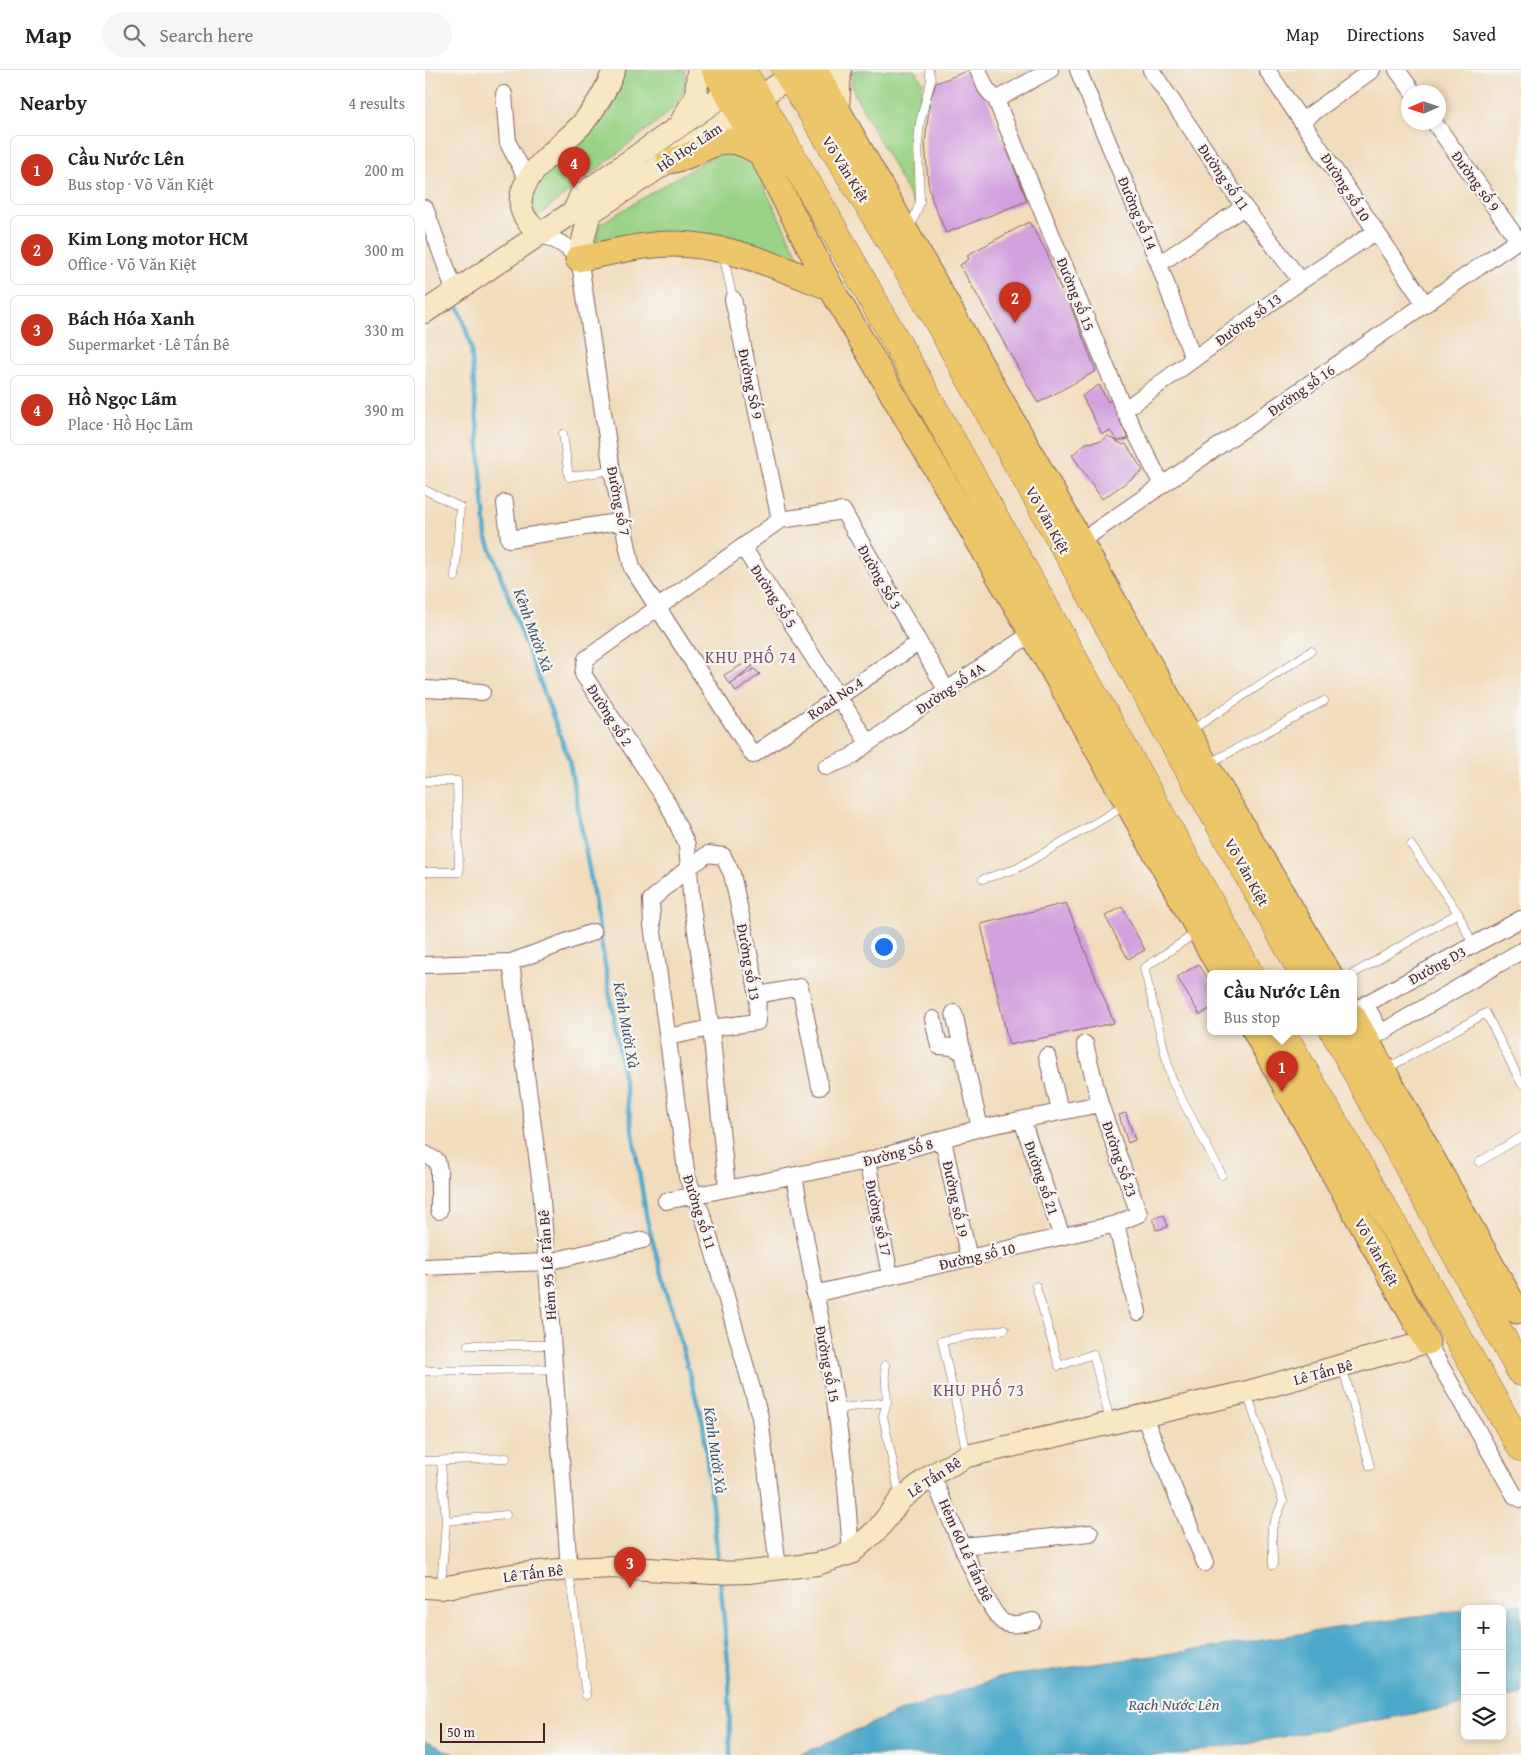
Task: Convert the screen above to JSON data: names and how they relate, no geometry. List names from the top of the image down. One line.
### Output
{"streets":{"highway":["Võ Văn Kiệt"],"street":["Hồ Học Lãm","Đường số 11","Đường số 9","Đường số 10","Đường số 14","Đường số 15","Đường số 13","Đường Số 9","Đường số 16","Đường số 7","Đường Số 3","Đường Số 5","Đường số 4A","Road No.4","Đường số 2","Đường D3","Đường Số 8","Đường Số 23","Đường số 21","Đường số 19","Đường số 17","Hẻm 95 Lê Tấn Bê","Lê Tấn Bê","Hẻm 60 Lê Tấn Bê"]},"crossings":[["Hồ Học Lãm","Võ Văn Kiệt"],["Võ Văn Kiệt","Đường số 16"],["Võ Văn Kiệt","Lê Tấn Bê"],["Đường số 11","Đường số 13"],["Đường số 11","Đường số 2"],["Đường số 11","Đường Số 8"],["Đường số 11","Lê Tấn Bê"],["Đường số 9","Đường số 16"],["Đường số 10","Đường số 15"],["Đường số 10","Đường số 13"],["Đường số 10","Đường số 16"],["Đường số 10","Đường Số 23"],["Đường số 10","Đường số 21"],["Đường số 10","Đường số 19"],["Đường số 10","Đường số 17"],["Đường số 14","Đường số 13"],["Đường số 15","Đường số 13"],["Đường số 15","Đường số 16"],["Đường số 15","Đường Số 8"],["Đường số 15","Lê Tấn Bê"],["Đường số 13","Đường số 2"],["Đường Số 9","Đường số 2"],["Đường số 7","Road No.4"],["Đường số 7","Đường số 2"],["Đường Số 3","Đường số 4A"],["Đường Số 3","Road No.4"],["Đường Số 3","Đường số 2"],["Đường Số 5","Đường số 4A"],["Đường Số 5","Road No.4"],["Đường Số 5","Đường số 2"],["Đường Số 8","Đường Số 23"],["Đường Số 8","Đường số 21"],["Đường Số 8","Đường số 19"],["Đường Số 8","Đường số 17"],["Hẻm 95 Lê Tấn Bê","Lê Tấn Bê"],["Lê Tấn Bê","Hẻm 60 Lê Tấn Bê"]],"districts":["KHU PHỐ 74","KHU PHỐ 73"],"water":["Kênh Mười Xà","Rạch Nước Lên"],"scale_bar":"50 m","north":"left","page":{"header":"Map","search":"Search here","nav":["Map","Directions","Saved"],"heading":["Nearby","4 results"],"list":[{"mark":"1","name":"Cầu Nước Lên","note":"Bus stop · Võ Văn Kiệt","value":"200 m"},{"mark":"2","name":"Kim Long motor HCM","note":"Office · Võ Văn Kiệt","value":"300 m"},{"mark":"3","name":"Bách Hóa Xanh","note":"Supermarket · Lê Tấn Bê","value":"330 m"},{"mark":"4","name":"Hồ Ngọc Lãm","note":"Place · Hồ Học Lãm","value":"390 m"}],"pins":["4","2","1","3"],"popup":["Cầu Nước Lên","Bus stop"],"map_buttons":["+","−"],"scale":"50 m"}}
